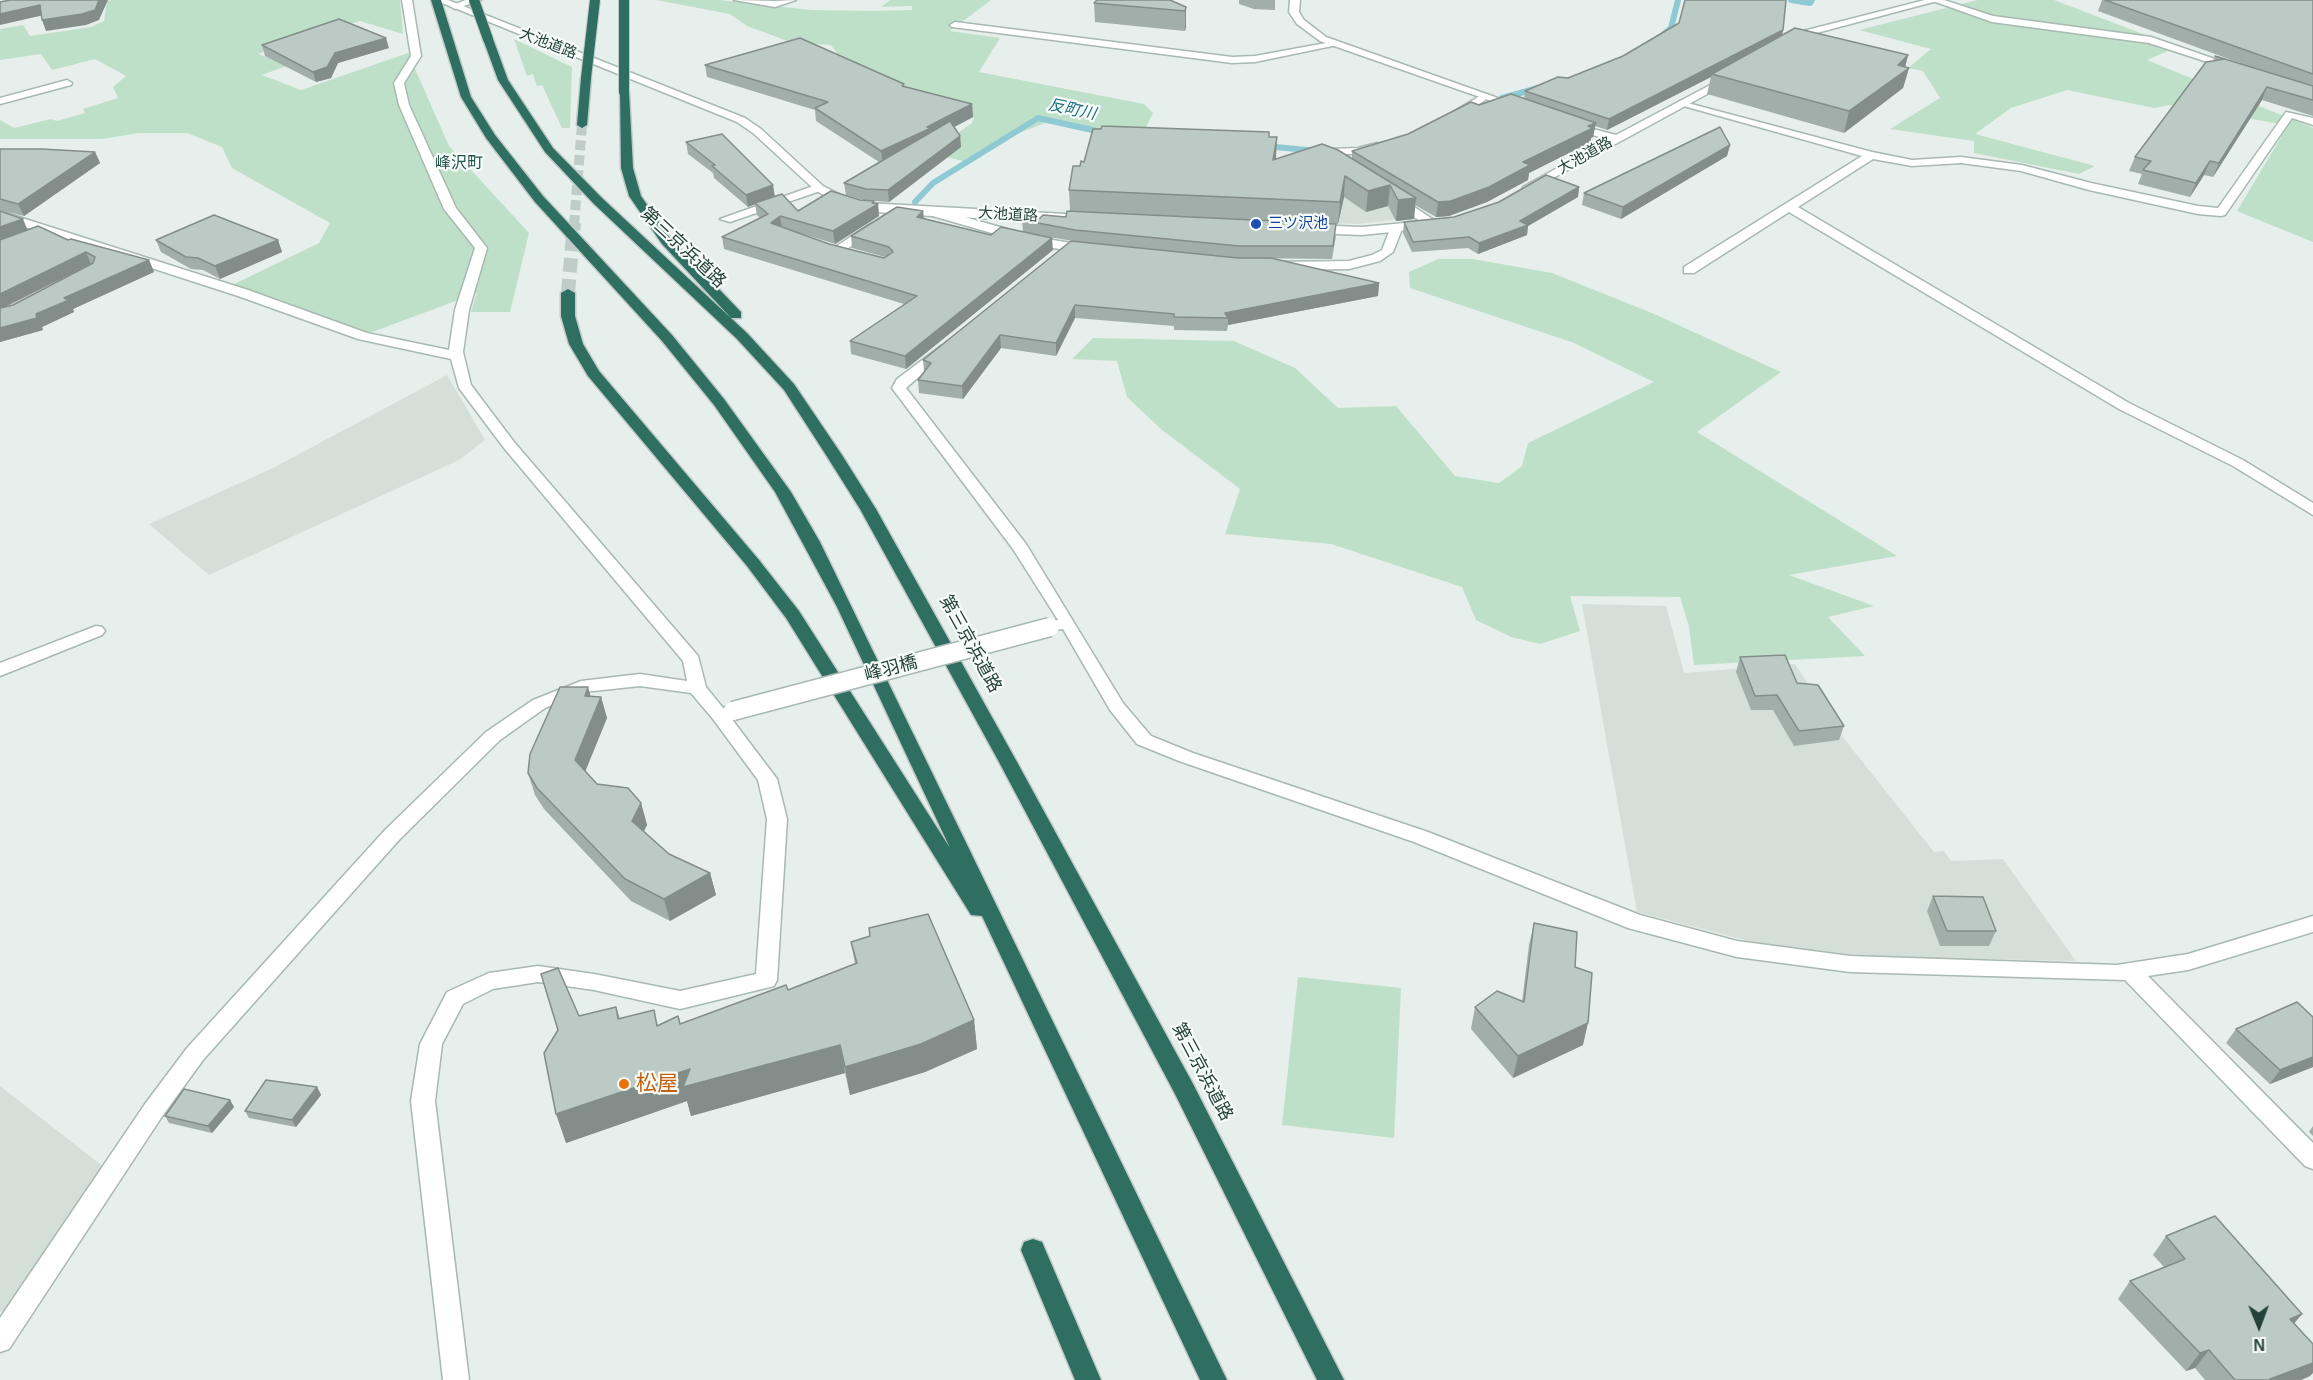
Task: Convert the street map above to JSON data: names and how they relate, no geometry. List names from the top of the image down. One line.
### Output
{"streets":{"highway":["第三京浜道路"],"street":["大池道路","峰羽橋"]},"districts":["峰沢町"],"water":["反町川"],"places":["三ツ沢池","松屋"],"north":"bottom"}
